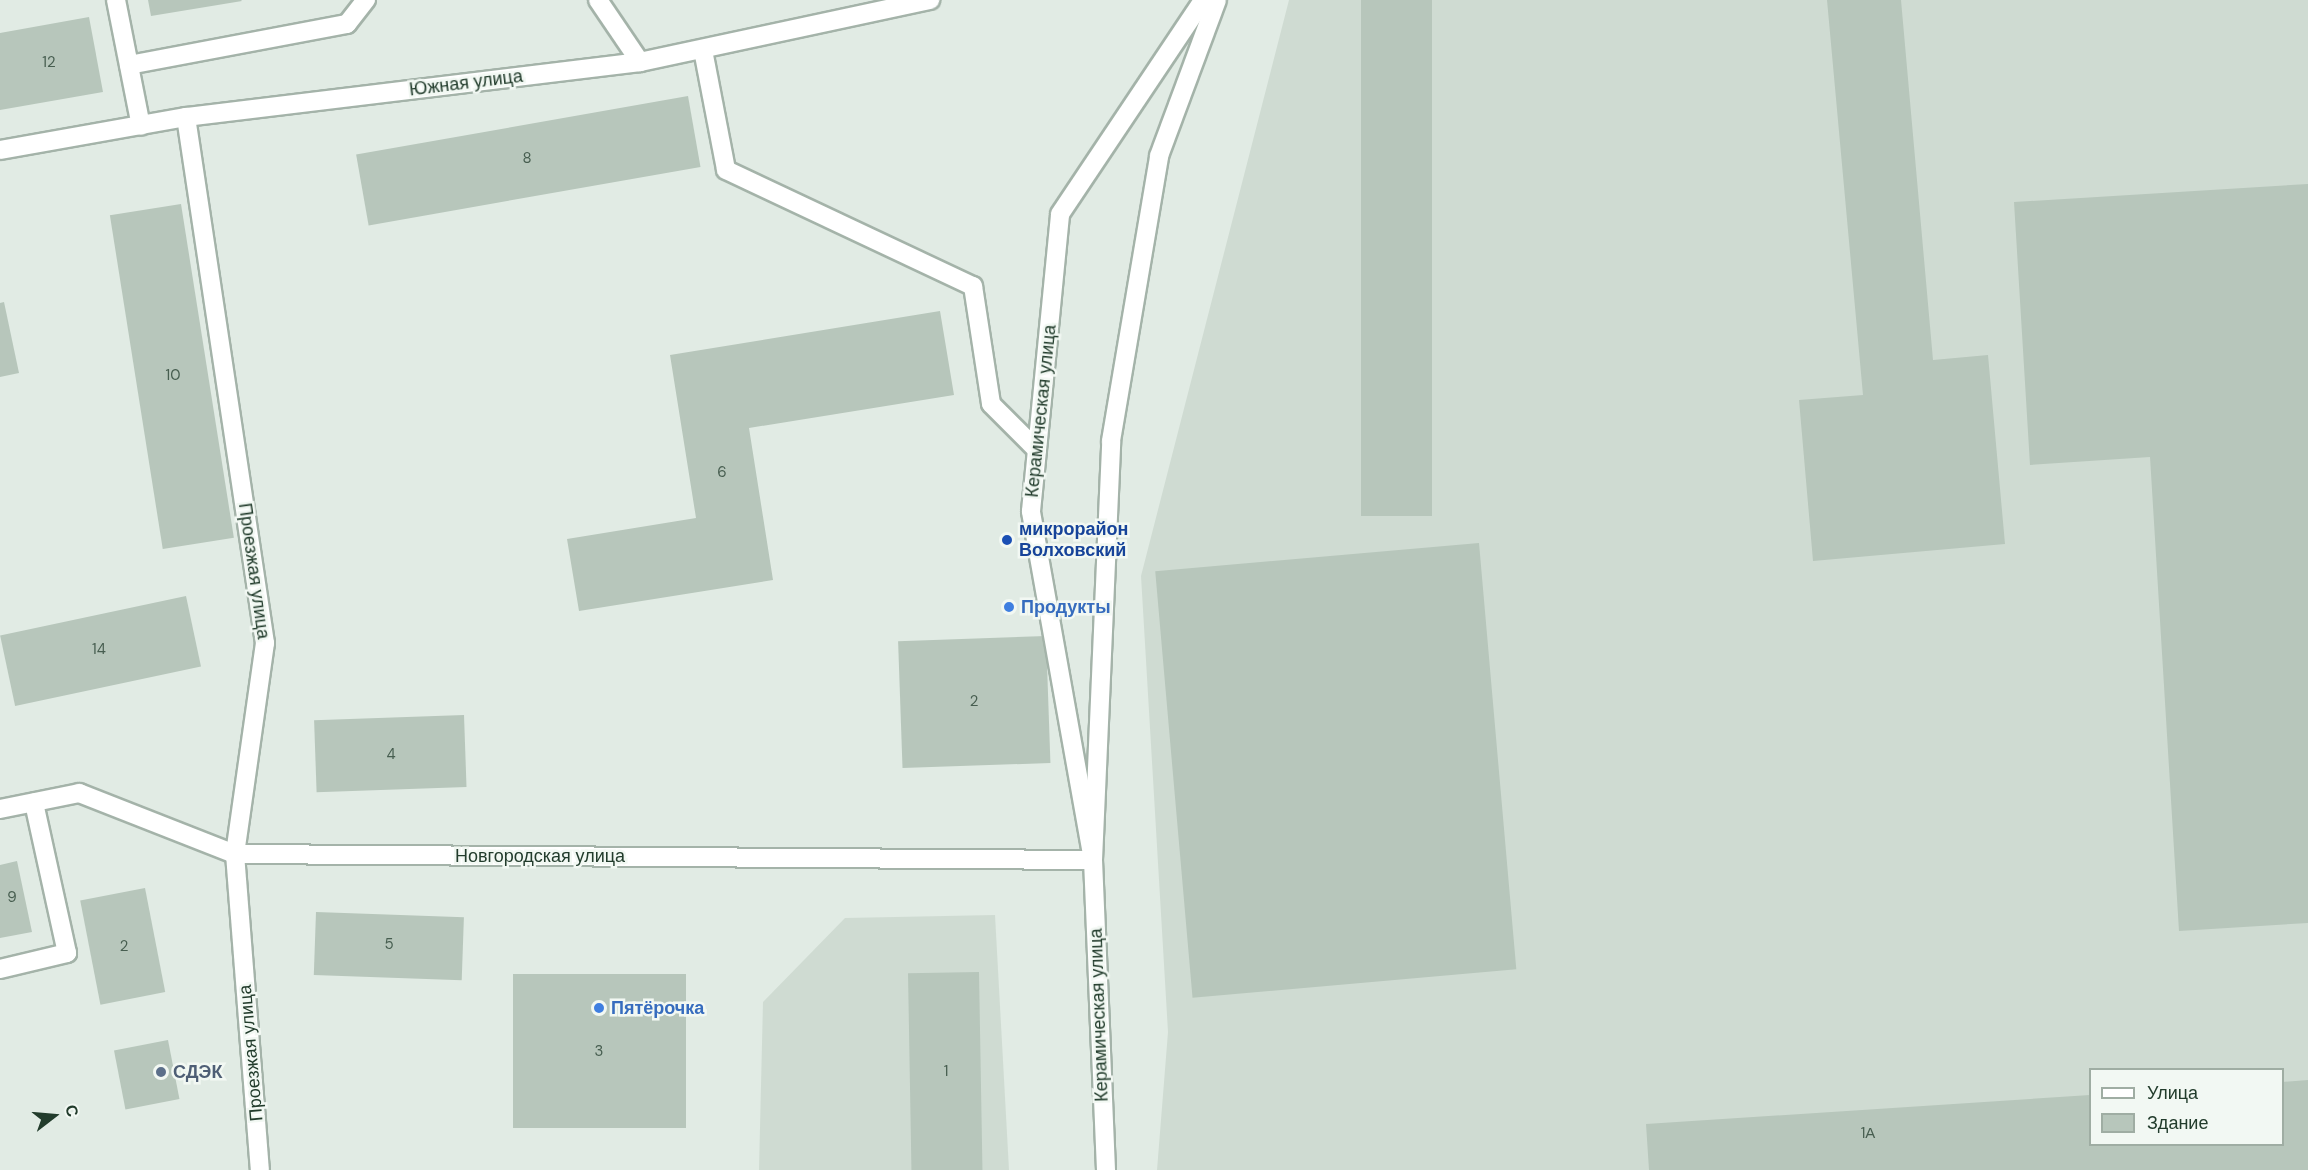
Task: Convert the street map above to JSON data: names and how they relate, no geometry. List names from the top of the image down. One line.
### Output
{"streets":{"street":["Южная улица","Керамическая улица","Проезжая улица","Новгородская улица"]},"crossings":[["Южная улица","Проезжая улица"],["Керамическая улица","Новгородская улица"],["Проезжая улица","Новгородская улица"]],"places":["микрорайон Волховский","Продукты","Пятёрочка","СДЭК"],"house_numbers":["12","8","10","6","14","2","4","9","5","2","3","1","1А"],"legend":["Улица","Здание"],"north":"right"}
